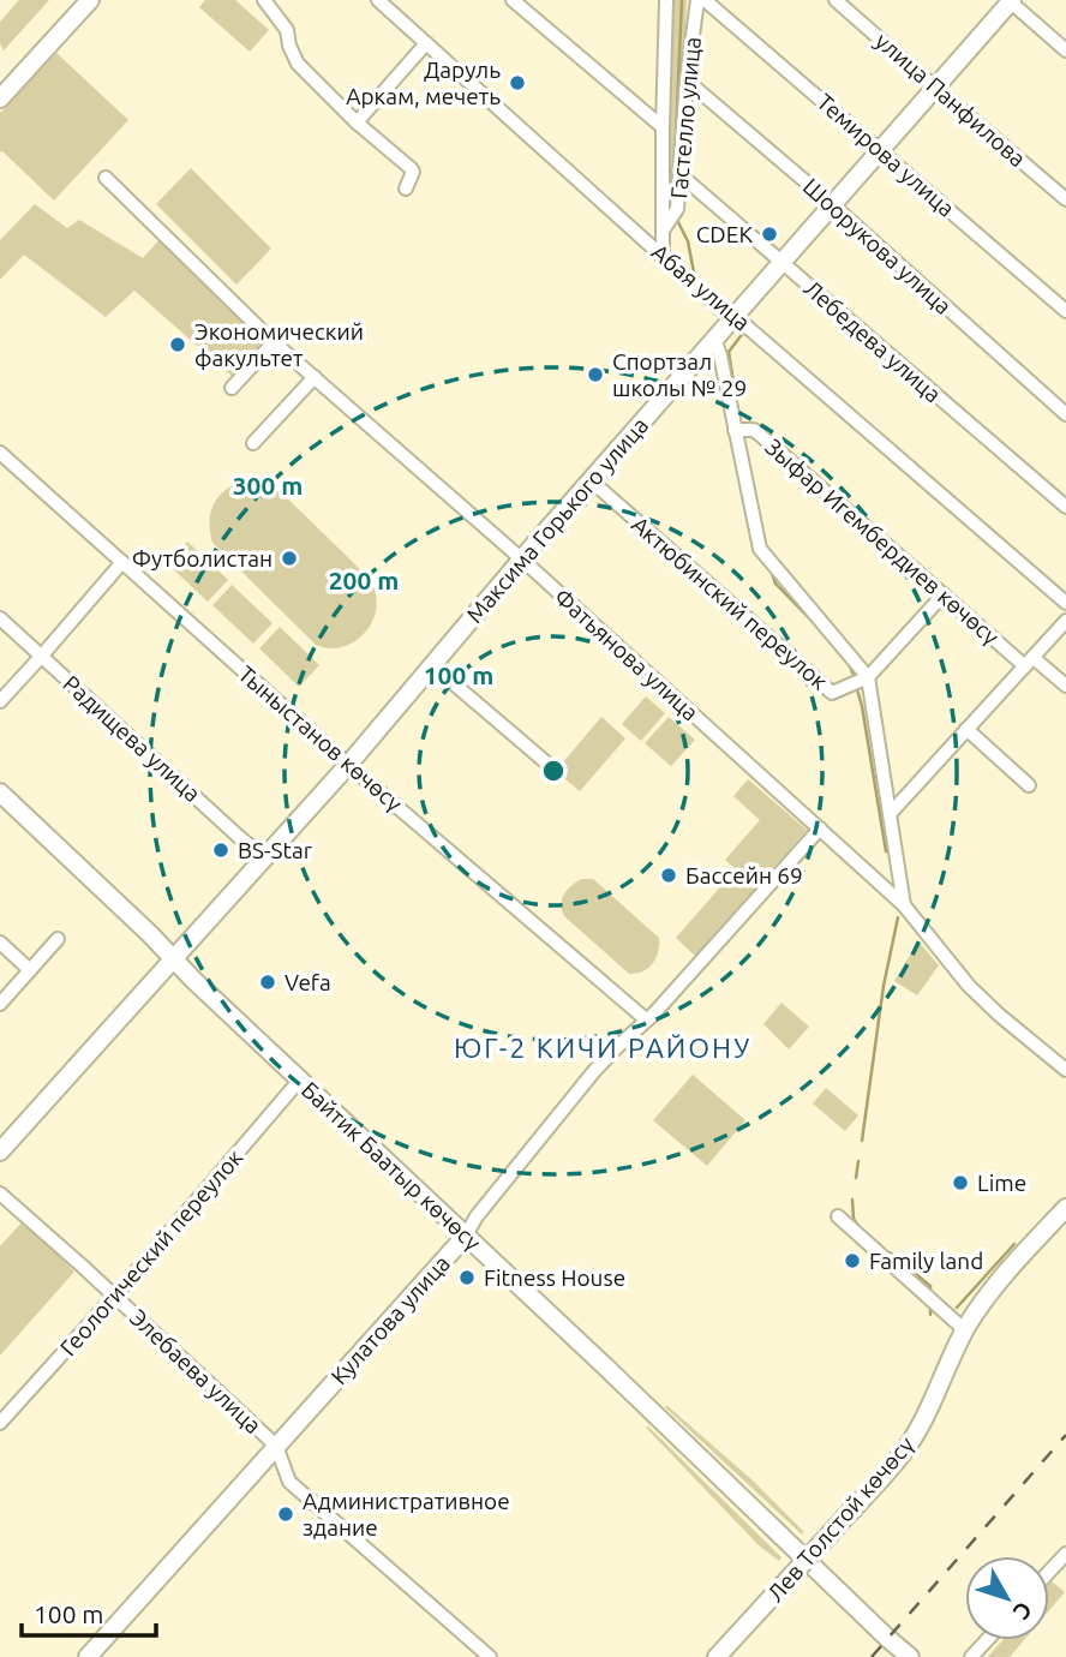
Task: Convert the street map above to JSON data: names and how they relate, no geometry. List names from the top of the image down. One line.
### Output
{"streets":{"main road":["Максима Горького улица","Байтик Баатыр көчөсү","Кулатова улица","Лев Толстой көчөсү"],"street":["улица Панфилова","Гастелло улица","Темирова улица","Шоорукова улица","Абая улица","Лебедева улица","Зыфар Игембердиев көчөсү","Актюбинский переулок","Фатьянова улица","Радищева улица","Тыныстанов көчөсү","Геологический переулок","Элебаева улица"]},"crossings":[["улица Панфилова","Максима Горького улица"],["Гастелло улица","Шоорукова улица"],["Гастелло улица","Абая улица"],["Гастелло улица","Лебедева улица"],["Темирова улица","Максима Горького улица"],["Шоорукова улица","Максима Горького улица"],["Абая улица","Максима Горького улица"],["Лебедева улица","Максима Горького улица"],["Максима Горького улица","Актюбинский переулок"],["Максима Горького улица","Фатьянова улица"],["Максима Горького улица","Радищева улица"],["Максима Горького улица","Тыныстанов көчөсү"],["Максима Горького улица","Байтик Баатыр көчөсү"],["Зыфар Игембердиев көчөсү","Актюбинский переулок"],["Фатьянова улица","Кулатова улица"],["Тыныстанов көчөсү","Кулатова улица"],["Байтик Баатыр көчөсү","Геологический переулок"],["Байтик Баатыр көчөсү","Кулатова улица"],["Геологический переулок","Элебаева улица"],["Кулатова улица","Элебаева улица"]],"districts":["ЮГ-2 КИЧИ РАЙОНУ"],"places":["Даруль Аркам, мечеть","CDEK","Экономический факультет","Спортзал школы № 29","Футболистан","BS-Star","Бассейн 69","Vefa","Lime","Family land","Fitness House","Административное здание"],"scale_bar":"100 m","north":"bottom right","rings":["300 m","200 m","100 m"]}
